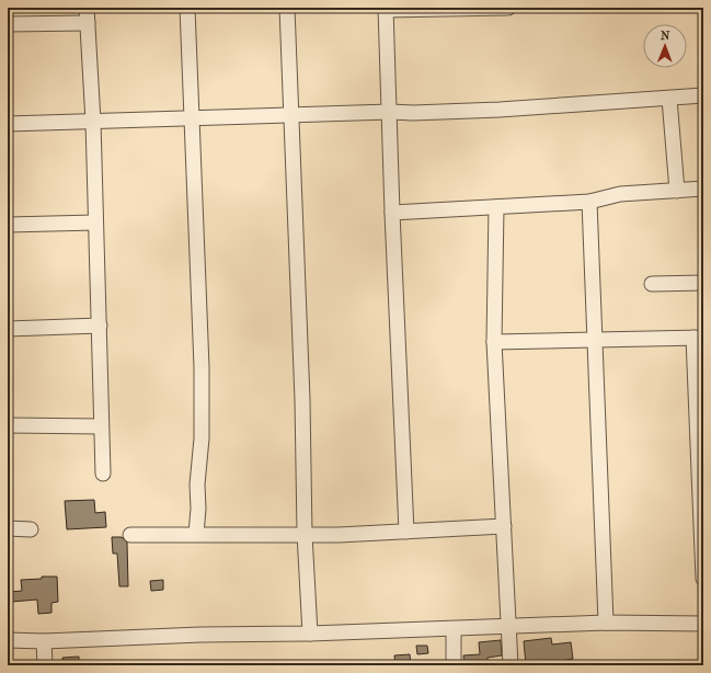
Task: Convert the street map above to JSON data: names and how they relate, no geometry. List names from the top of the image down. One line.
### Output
{"north":"top"}
